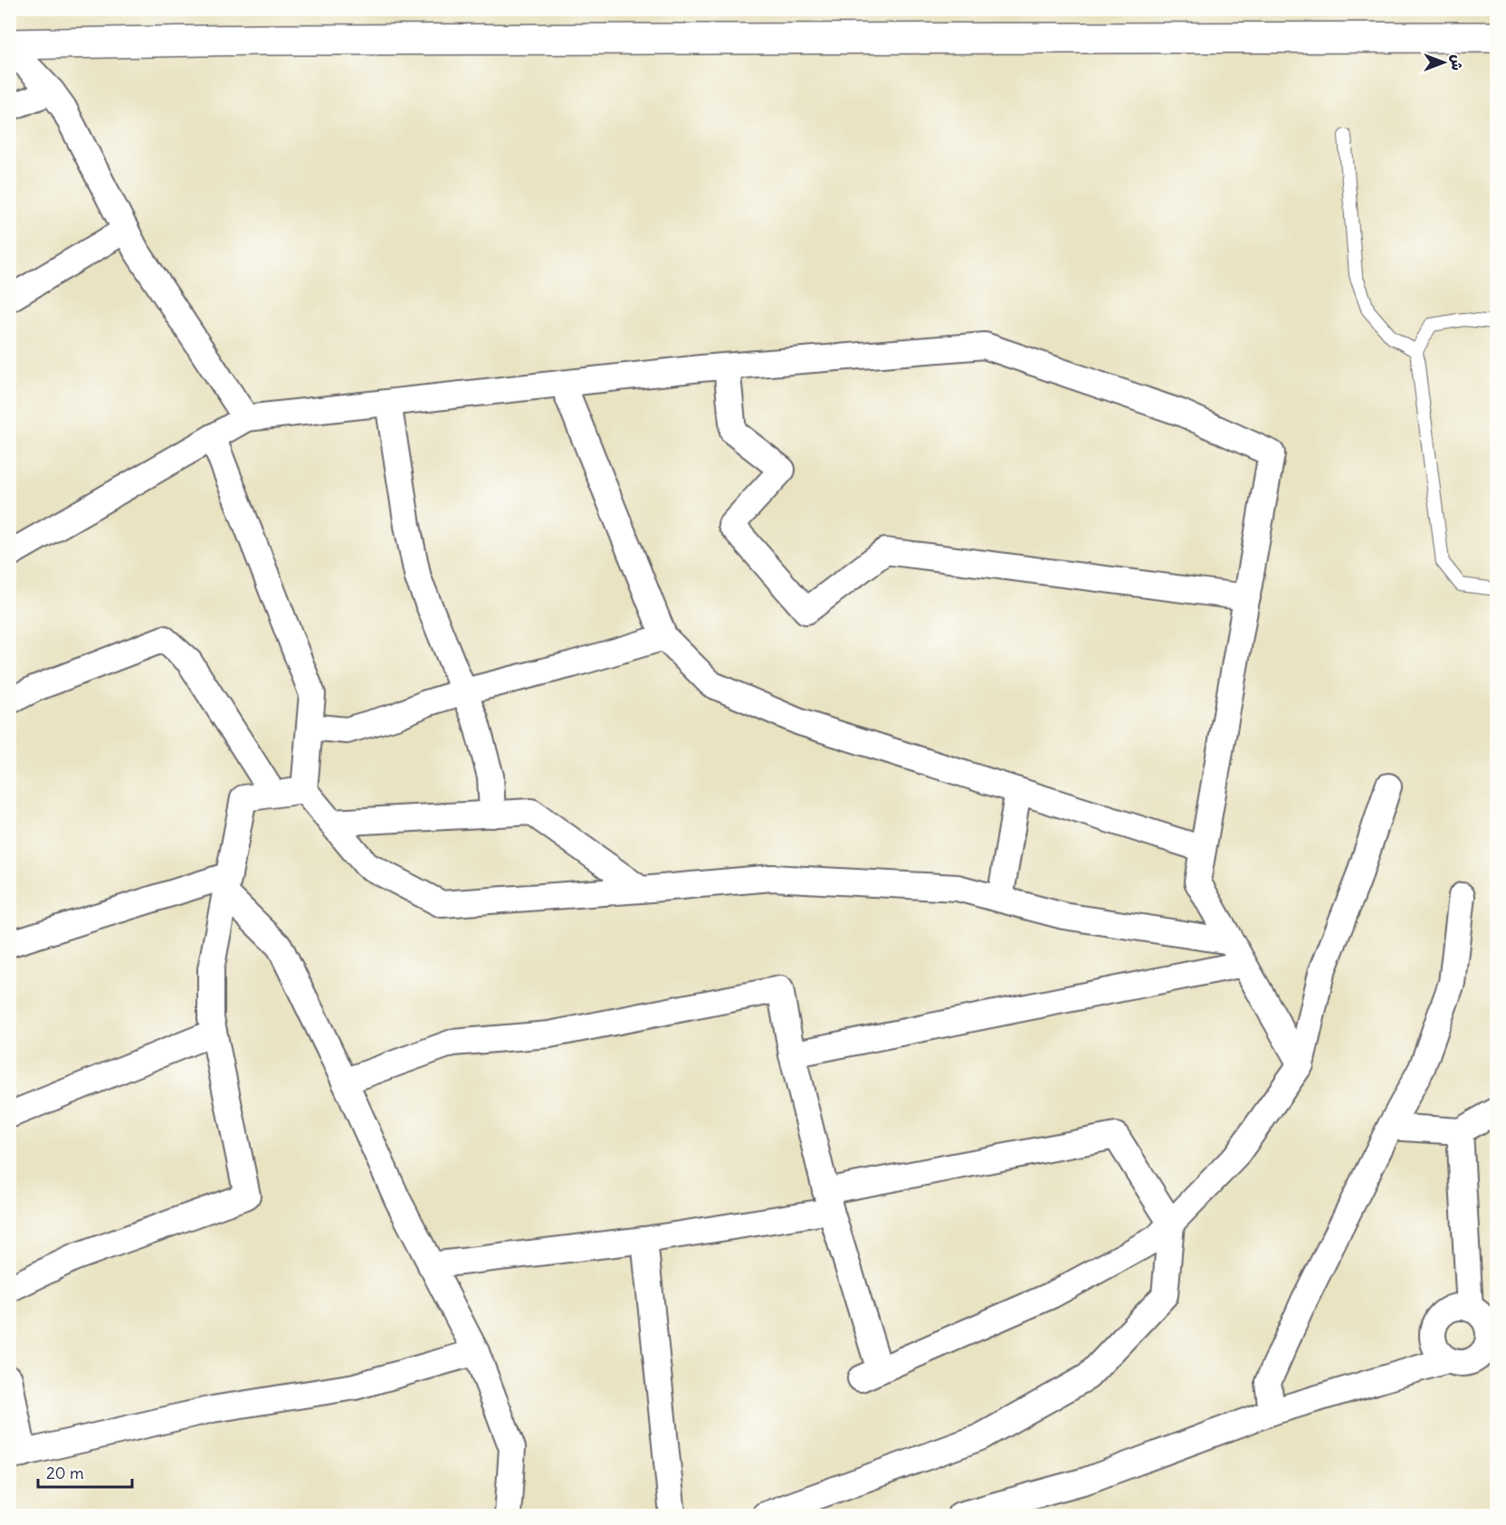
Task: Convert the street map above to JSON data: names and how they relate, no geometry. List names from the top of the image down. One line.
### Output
{"scale_bar":"20 m","north":"right"}
